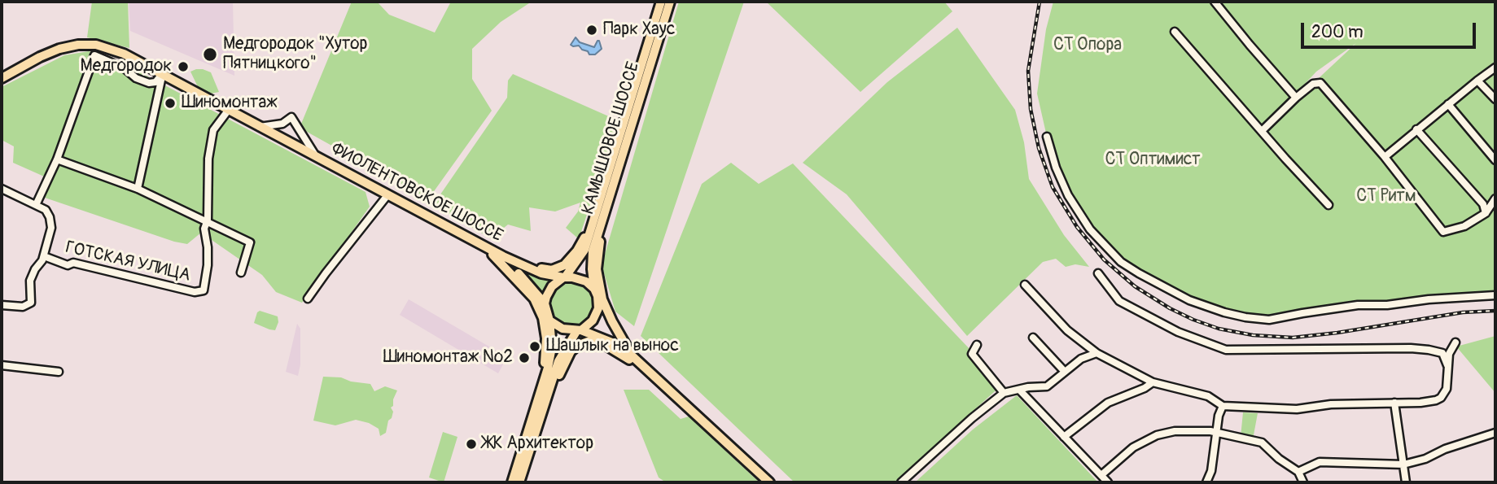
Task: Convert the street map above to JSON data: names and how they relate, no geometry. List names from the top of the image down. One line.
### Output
{"streets":{"main road":["КАМЫШОВОЕ ШОССЕ","ФИОЛЕНТОВСКОЕ ШОССЕ"],"street":["ГОТСКАЯ УЛИЦА"]},"crossings":[["КАМЫШОВОЕ ШОССЕ","ФИОЛЕНТОВСКОЕ ШОССЕ"],["ФИОЛЕНТОВСКОЕ ШОССЕ","ГОТСКАЯ УЛИЦА"]],"parks":["СТ Опора","СТ Оптимист","СТ Ритм"],"places":["Парк Хаус","Медгородок \"Хутор Пятницкого\"","Медгородок","Шиномонтаж","Шашлык на вынос","Шиномонтаж №2","ЖК Архитектор"],"scale_bar":"200 m"}
